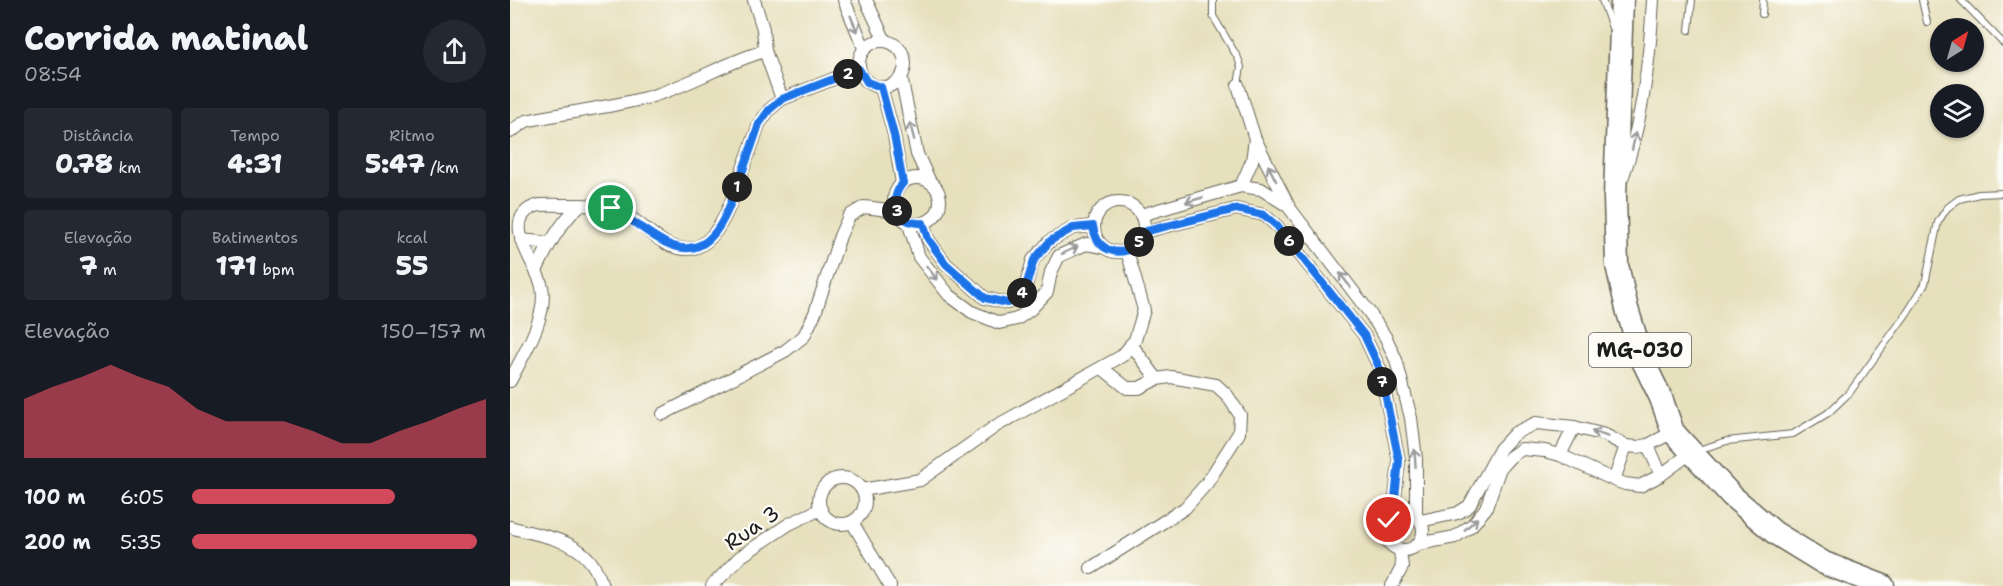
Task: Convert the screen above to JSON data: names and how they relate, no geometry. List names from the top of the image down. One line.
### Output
{"streets":{"highway":["MG-030"],"street":["Rua 3"]},"north":"top right","page":{"heading":["Corrida matinal","08:54"],"pins":["2","1","3","6","5","4","7"],"stats":[["Distância","0.78 km"],["Tempo","4:31"],["Ritmo","5:47 /km"],["Elevação","7 m"],["Batimentos","171 bpm"],["kcal","55"]],"chart":["Elevação","150–157 m"],"list":[{"name":"100 m","note":"6:05"},{"name":"200 m","note":"5:35"}]}}
